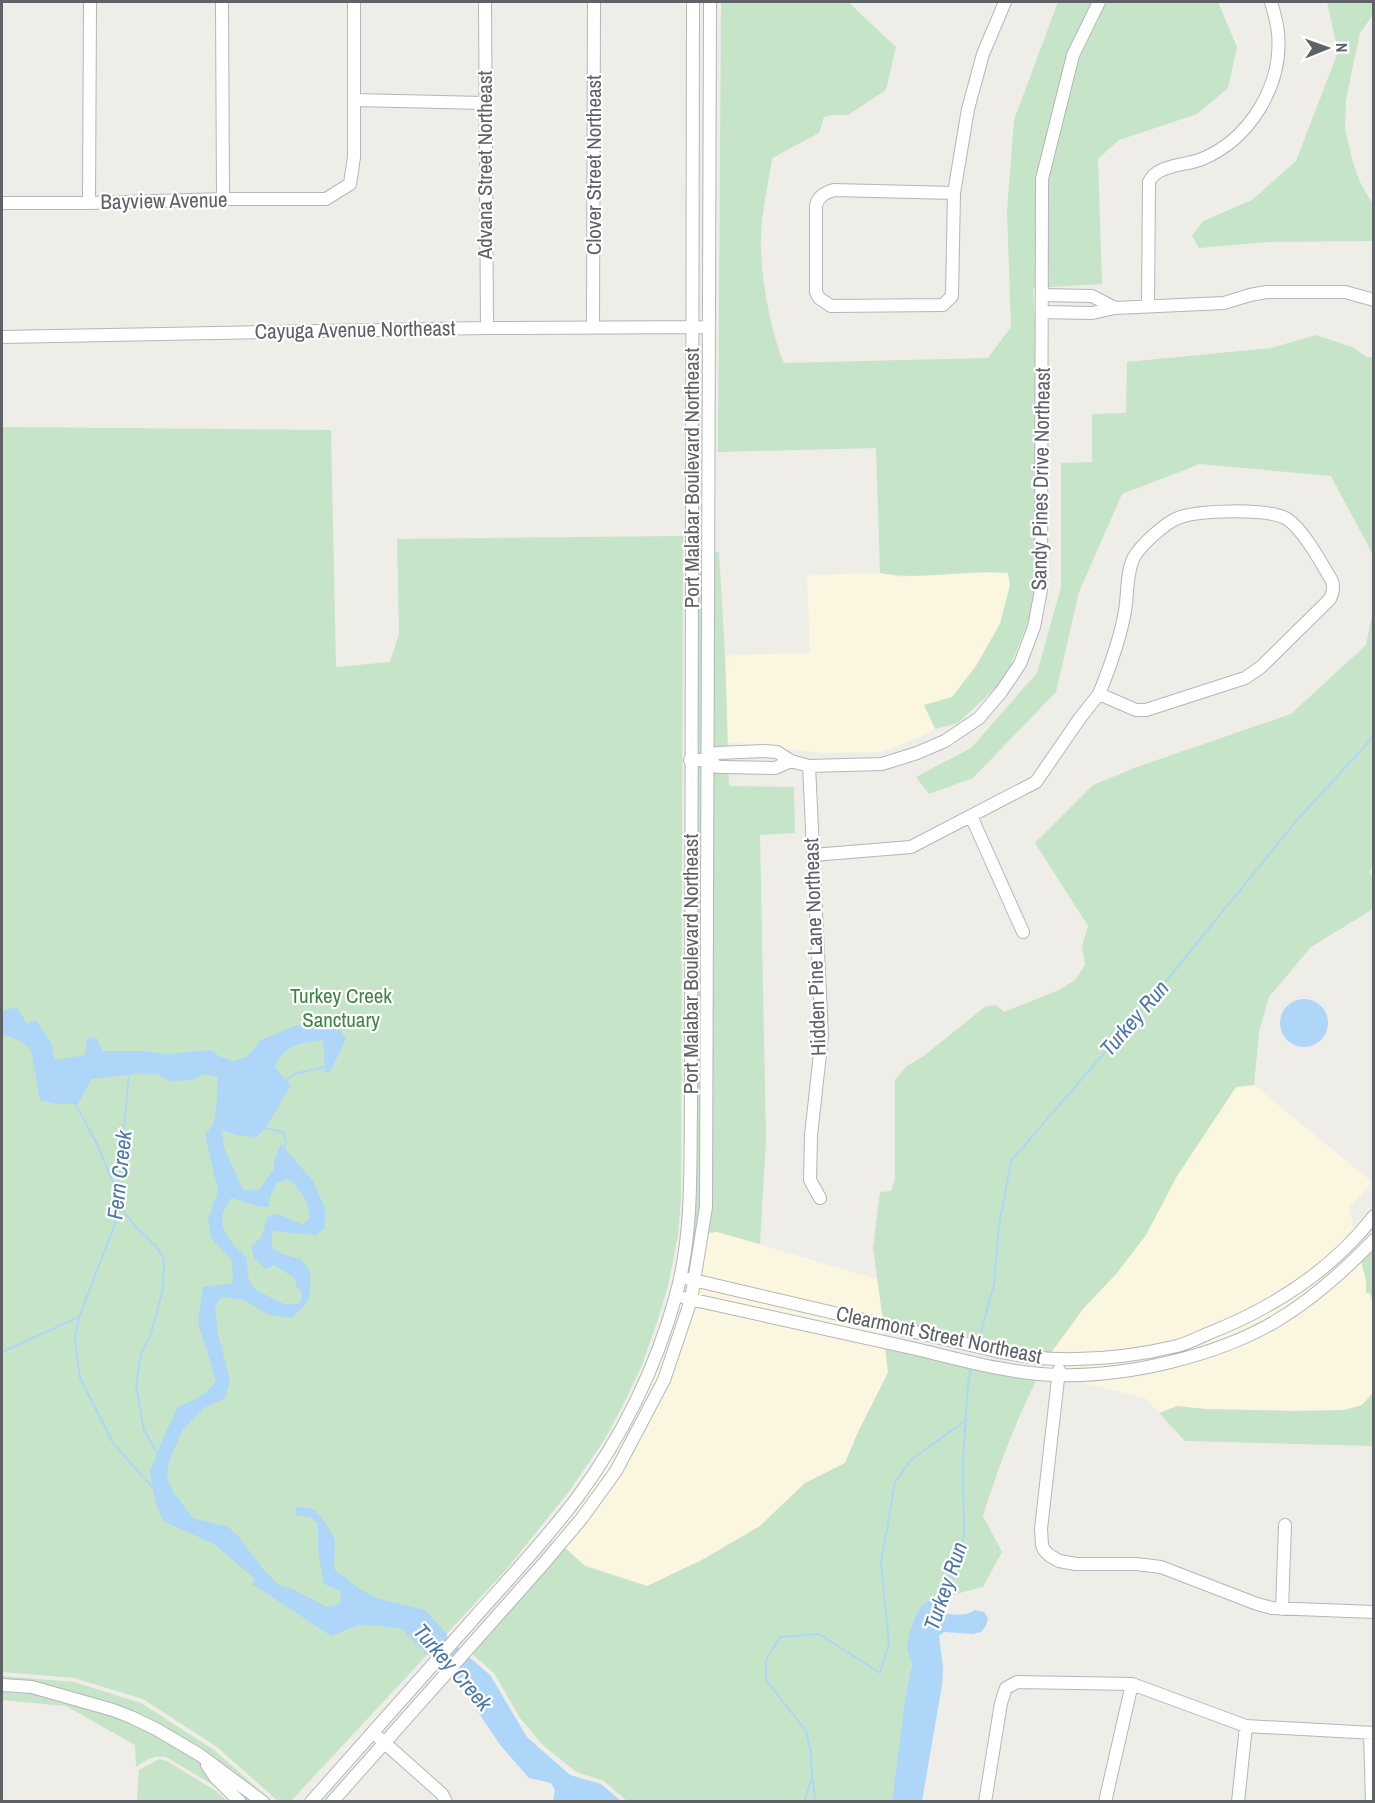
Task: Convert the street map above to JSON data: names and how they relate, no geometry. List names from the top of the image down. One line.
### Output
{"streets":{"street":["Advana Street Northeast","Clover Street Northeast","Bayview Avenue","Cayuga Avenue Northeast","Port Malabar Boulevard Northeast","Sandy Pines Drive Northeast","Hidden Pine Lane Northeast","Clearmont Street Northeast"]},"crossings":[["Advana Street Northeast","Cayuga Avenue Northeast"],["Clover Street Northeast","Cayuga Avenue Northeast"],["Cayuga Avenue Northeast","Port Malabar Boulevard Northeast"],["Port Malabar Boulevard Northeast","Sandy Pines Drive Northeast"],["Port Malabar Boulevard Northeast","Clearmont Street Northeast"],["Sandy Pines Drive Northeast","Hidden Pine Lane Northeast"]],"water":["Turkey Run","Fern Creek","Turkey Creek"],"parks":["Turkey Creek Sanctuary"],"north":"right"}
